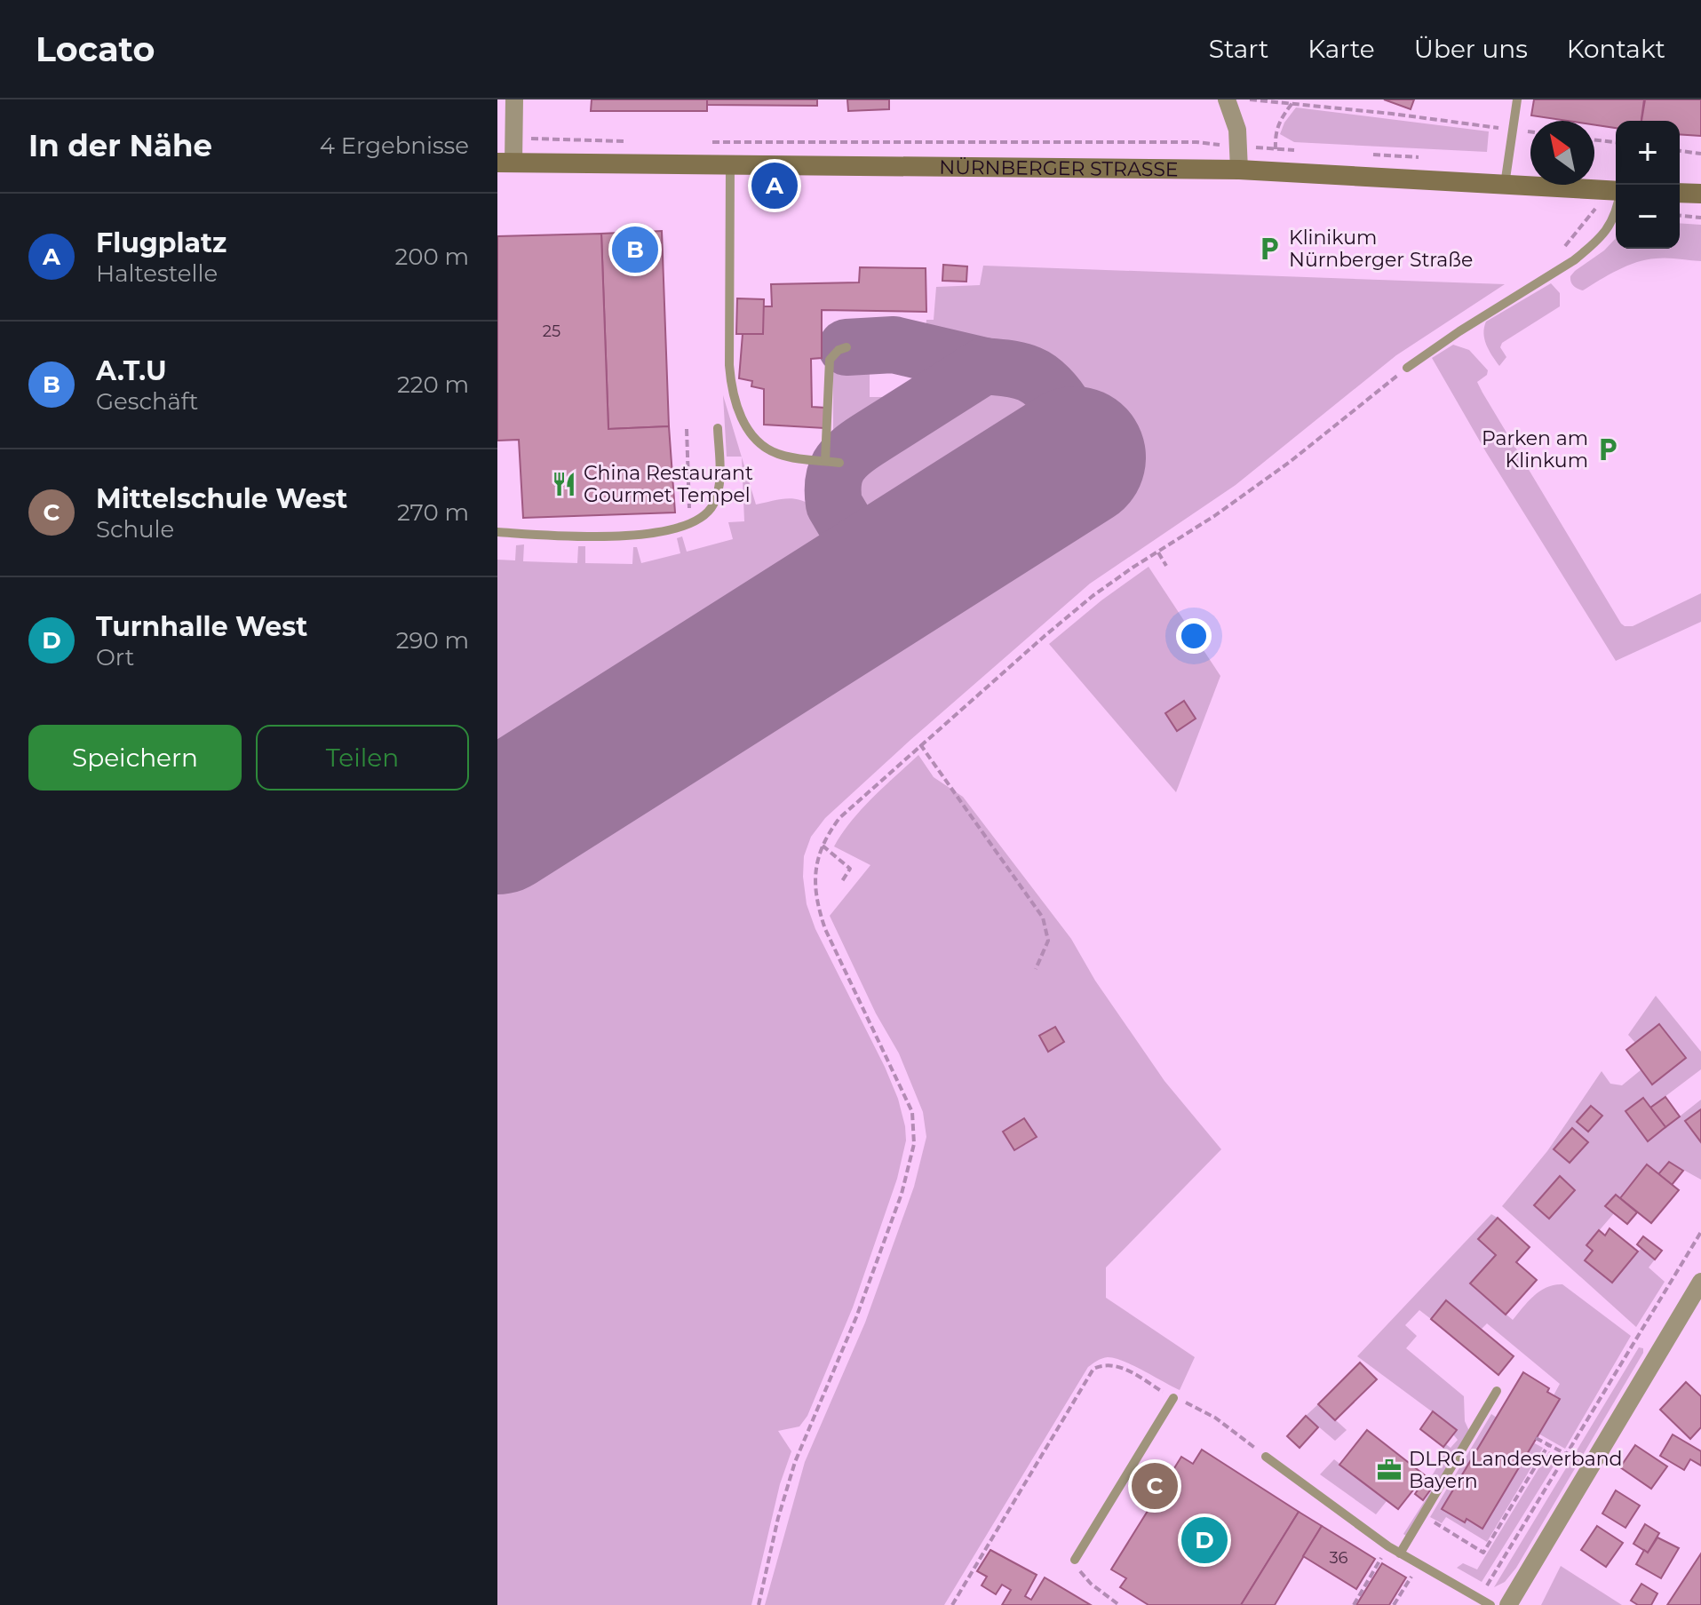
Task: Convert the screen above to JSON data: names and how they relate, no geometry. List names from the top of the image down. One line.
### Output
{"streets":{"main road":["NÜRNBERGER STRASSE"]},"places":{"parking":["Klinikum Nürnberger Straße","Parken am Klinkum"],"restaurant":["China Restaurant Gourmet Tempel"],"office":["DLRG Landesverband Bayern"]},"house_numbers":["25","36"],"north":"top left","page":{"header":"Locato","nav":["Start","Karte","Über uns","Kontakt"],"heading":["In der Nähe","4 Ergebnisse"],"map_buttons":["+","−"],"pins":["A","B","C","D"],"list":[{"mark":"A","name":"Flugplatz","note":"Haltestelle","value":"200 m"},{"mark":"B","name":"A.T.U","note":"Geschäft","value":"220 m"},{"mark":"C","name":"Mittelschule West","note":"Schule","value":"270 m"},{"mark":"D","name":"Turnhalle West","note":"Ort","value":"290 m"}],"buttons":["Speichern","Teilen"]}}
